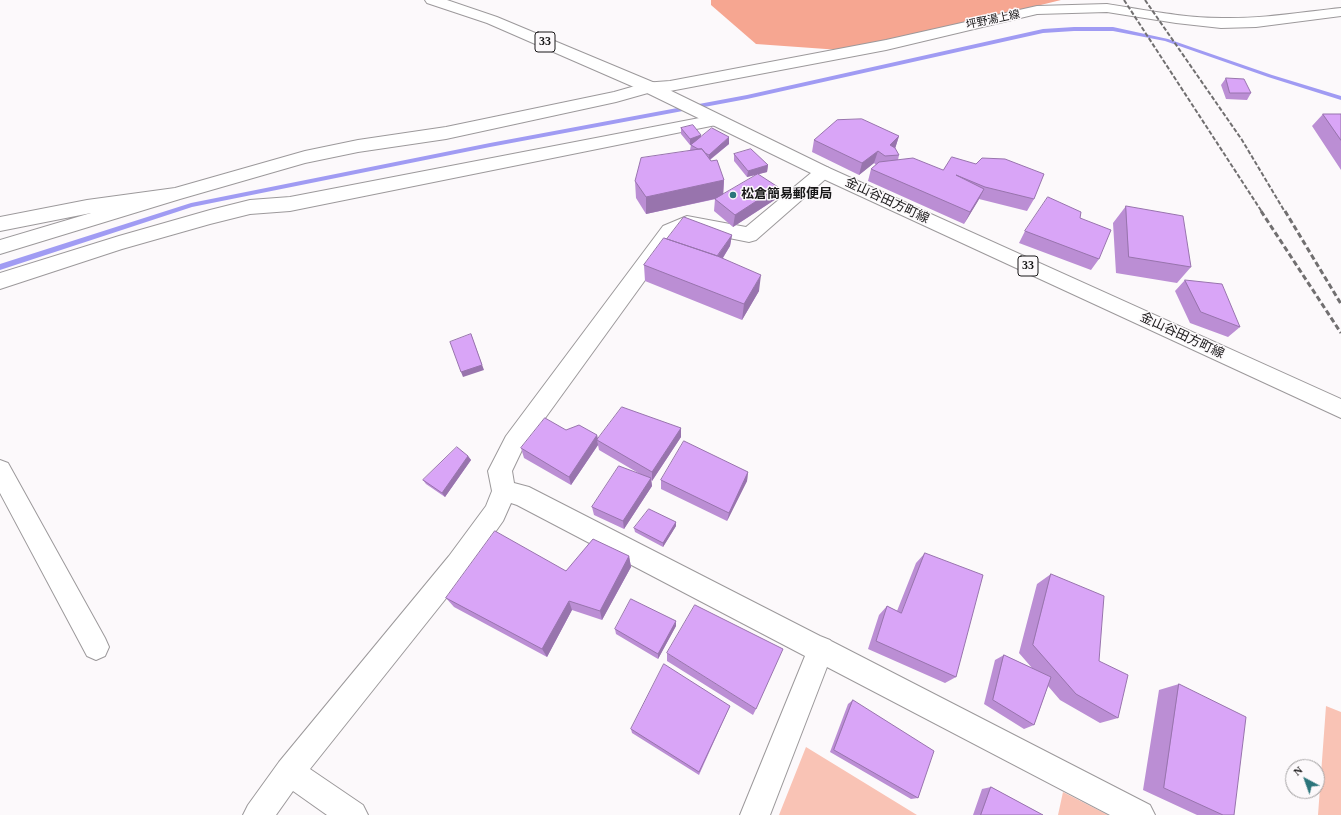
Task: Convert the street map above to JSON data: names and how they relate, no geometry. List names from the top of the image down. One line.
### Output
{"streets":{"street":["坪野湯上線","33","金山谷田方町線"]},"crossings":[["坪野湯上線","金山谷田方町線"]],"places":["松倉簡易郵便局"],"north":"top left"}
